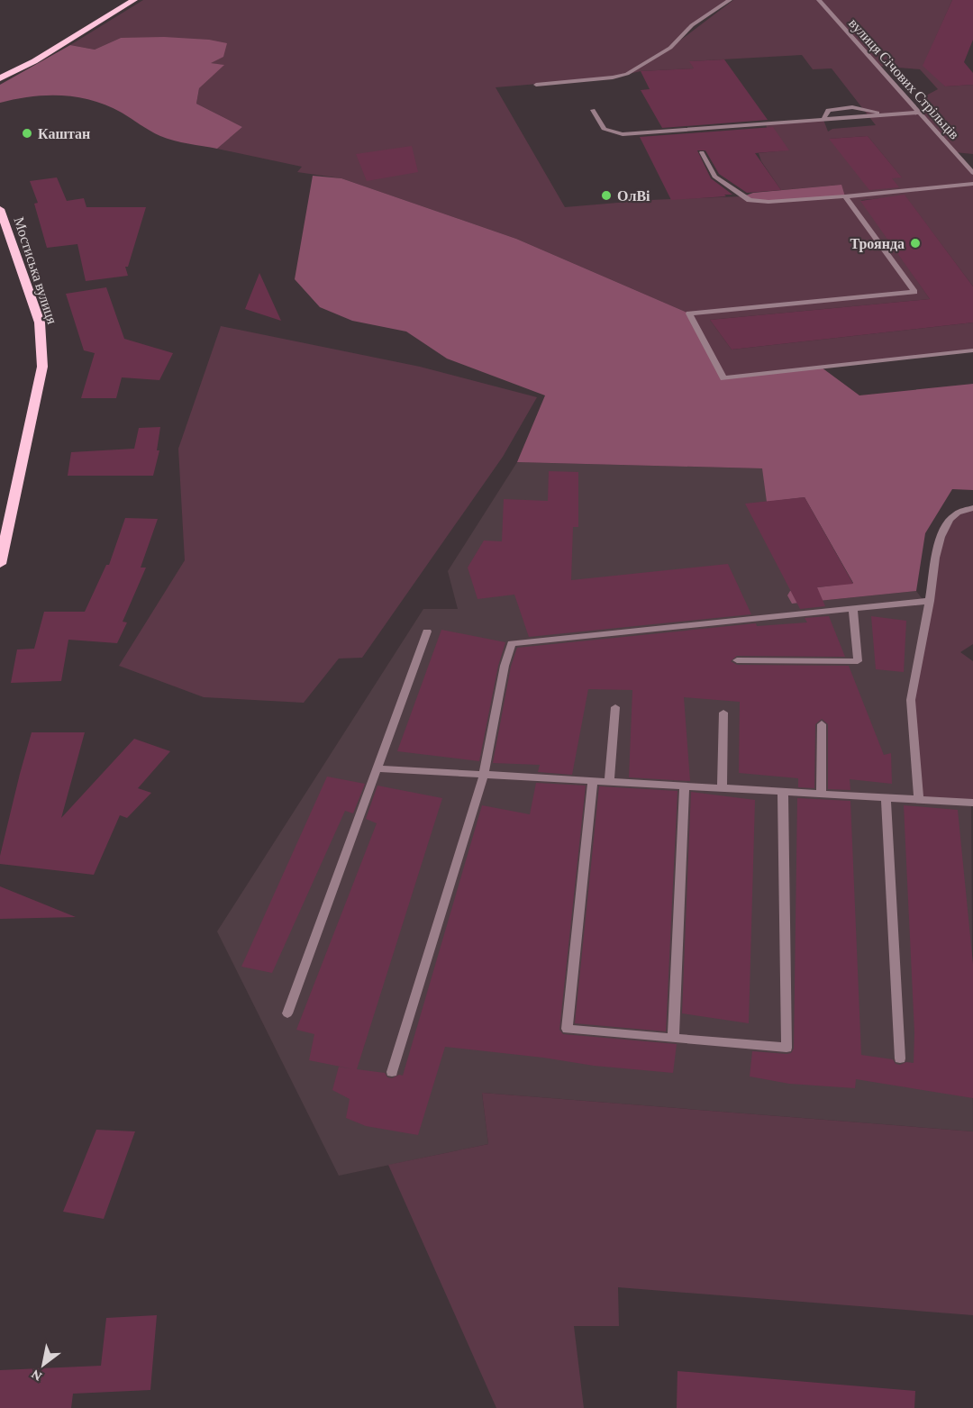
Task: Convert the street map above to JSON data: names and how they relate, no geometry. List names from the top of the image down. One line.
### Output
{"streets":{"main road":["Мостиська вулиця"],"street":["вулиця Січових Стрільців"]},"places":["Каштан","ОлВі","Троянда"],"north":"bottom left"}
